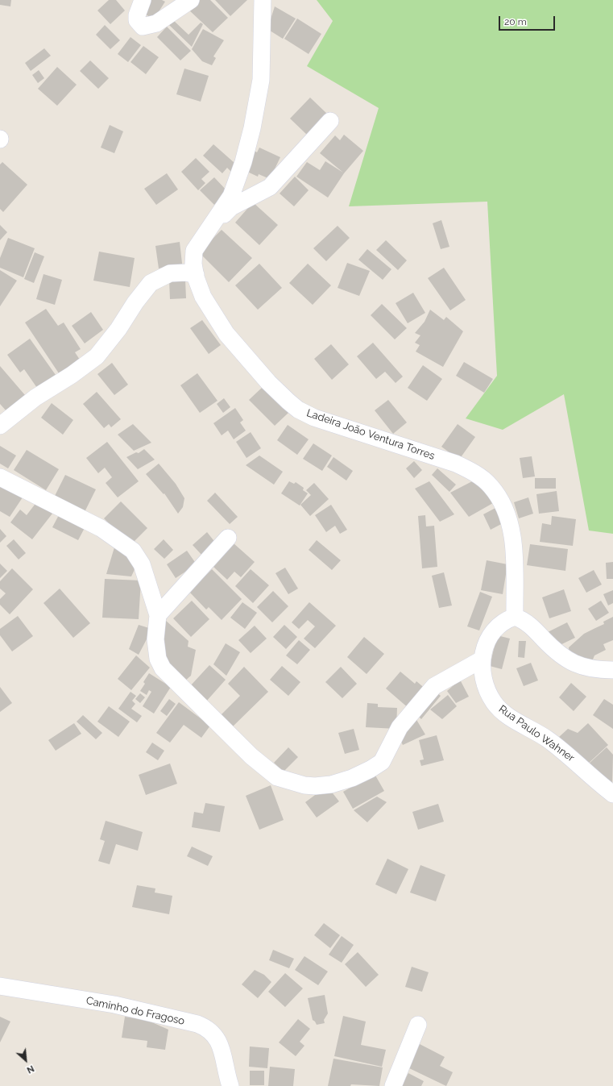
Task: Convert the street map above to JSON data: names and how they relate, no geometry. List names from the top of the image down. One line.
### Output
{"streets":{"street":["Ladeira João Ventura Torres","Rua Paulo Wahner","Caminho do Fragoso"]},"crossings":[["Ladeira João Ventura Torres","Rua Paulo Wahner"]],"scale_bar":"20 m","north":"bottom right"}
